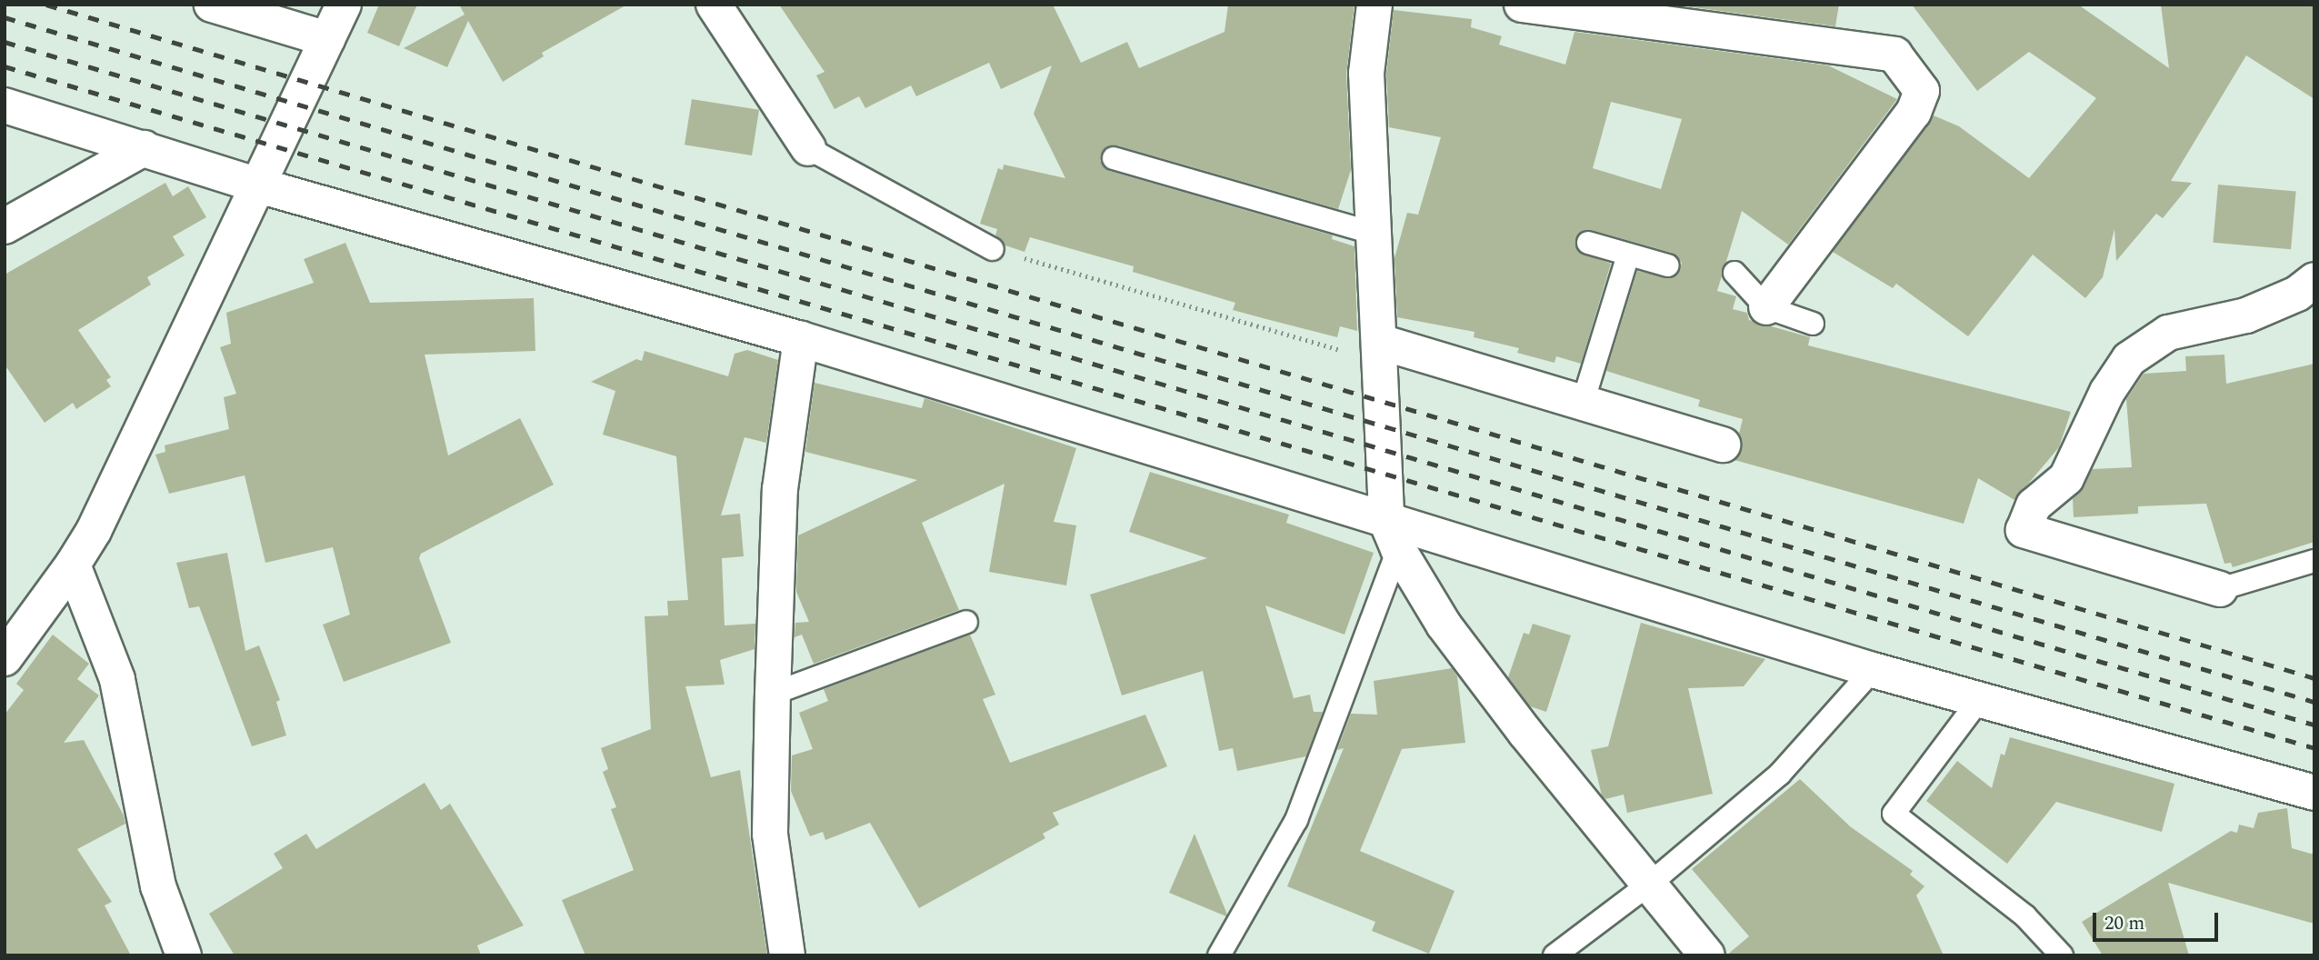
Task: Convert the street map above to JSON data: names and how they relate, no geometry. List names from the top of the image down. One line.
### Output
{"scale_bar":"20 m"}
